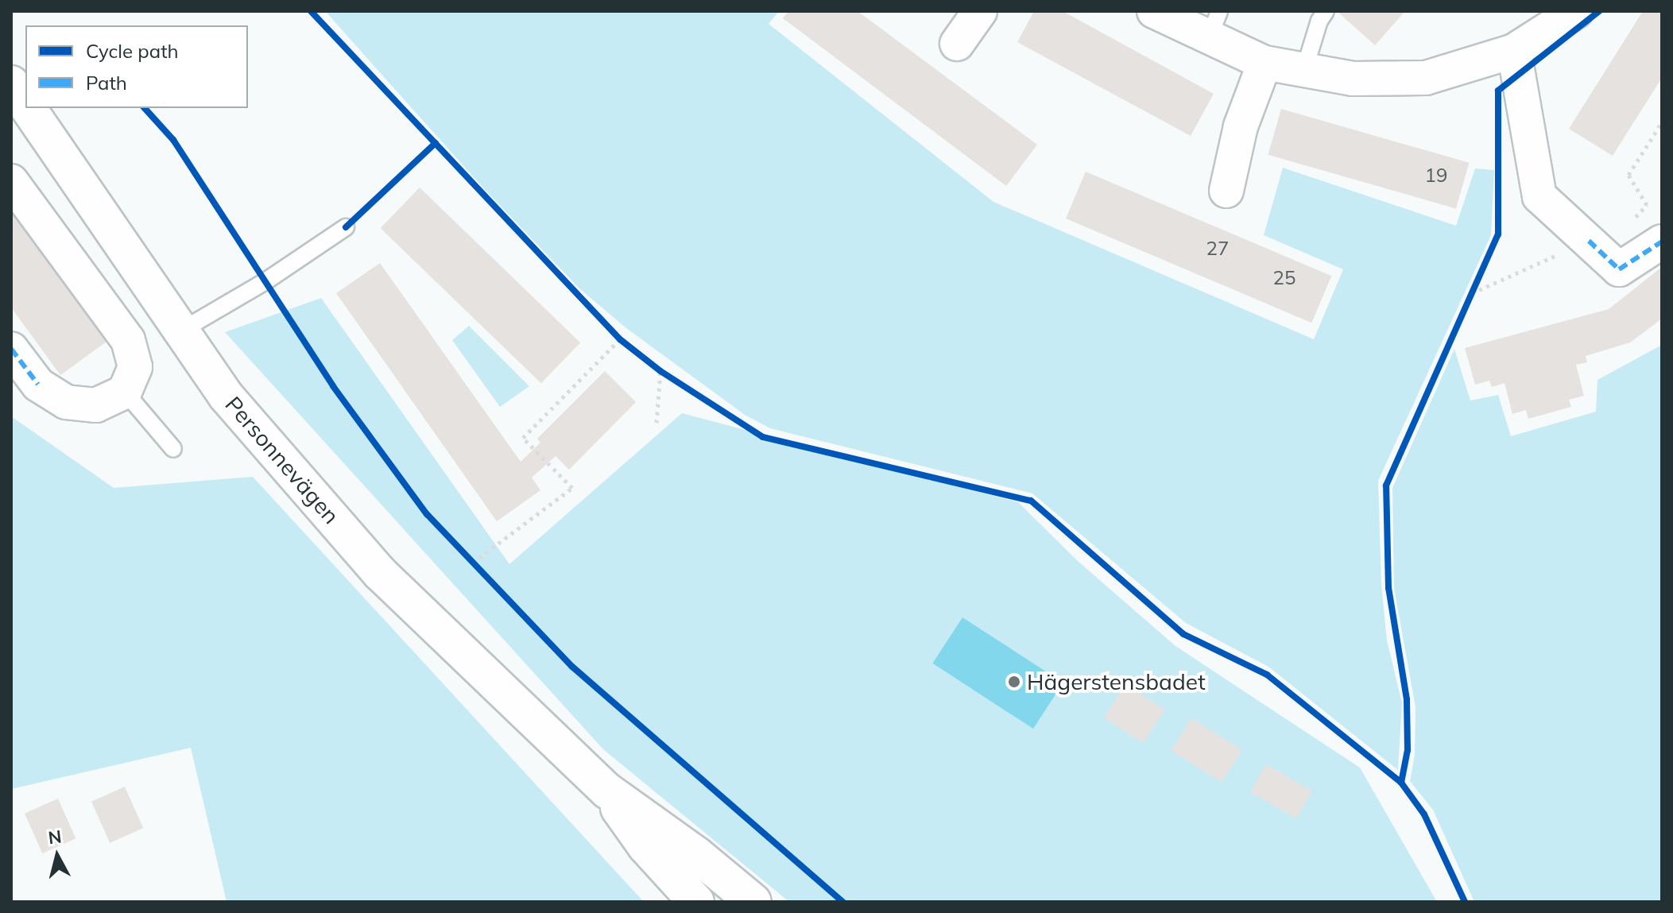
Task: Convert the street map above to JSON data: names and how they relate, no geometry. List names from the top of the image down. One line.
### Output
{"streets":{"street":["Personnevägen"]},"places":["Hägerstensbadet"],"house_numbers":["19","27","25"],"legend":["Cycle path","Path"],"north":"top"}
